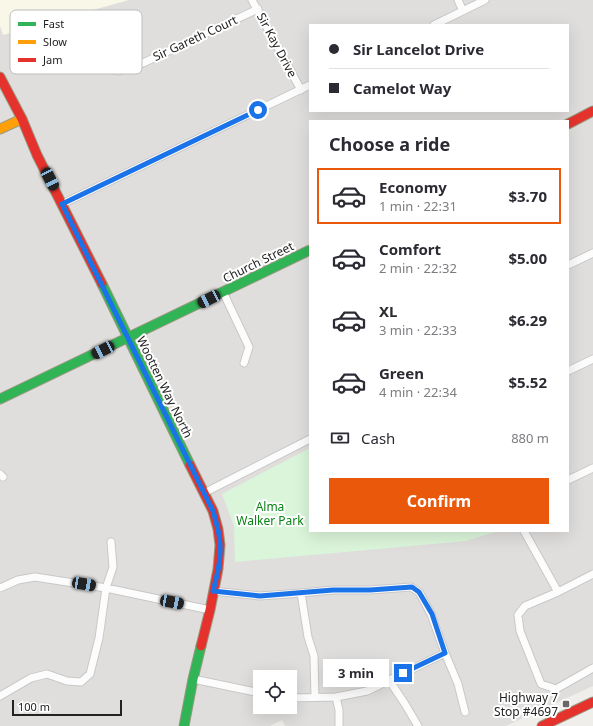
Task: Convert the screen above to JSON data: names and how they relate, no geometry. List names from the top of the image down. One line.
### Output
{"streets":{"street":["Sir Gareth Court","Sir Kay Drive","Church Street","Wootten Way North"]},"crossings":[["Sir Gareth Court","Sir Kay Drive"],["Church Street","Wootten Way North"]],"parks":["Alma Walker Park"],"places":{"transit":["Highway 7 Stop #4697"]},"legend":["Fast","Slow","Jam"],"scale_bar":"100 m","page":{"banner":["Sir Lancelot Drive","Camelot Way"],"heading":"Choose a ride","list":[{"name":"Economy","note":"1 min · 22:31","value":"$3.70"},{"name":"Comfort","note":"2 min · 22:32","value":"$5.00"},{"name":"XL","note":"3 min · 22:33","value":"$6.29"},{"name":"Green","note":"4 min · 22:34","value":"$5.52"}],"pay":["Cash","880 m"],"buttons":"Confirm","bubble":"3 min","scale":"100 m"}}
